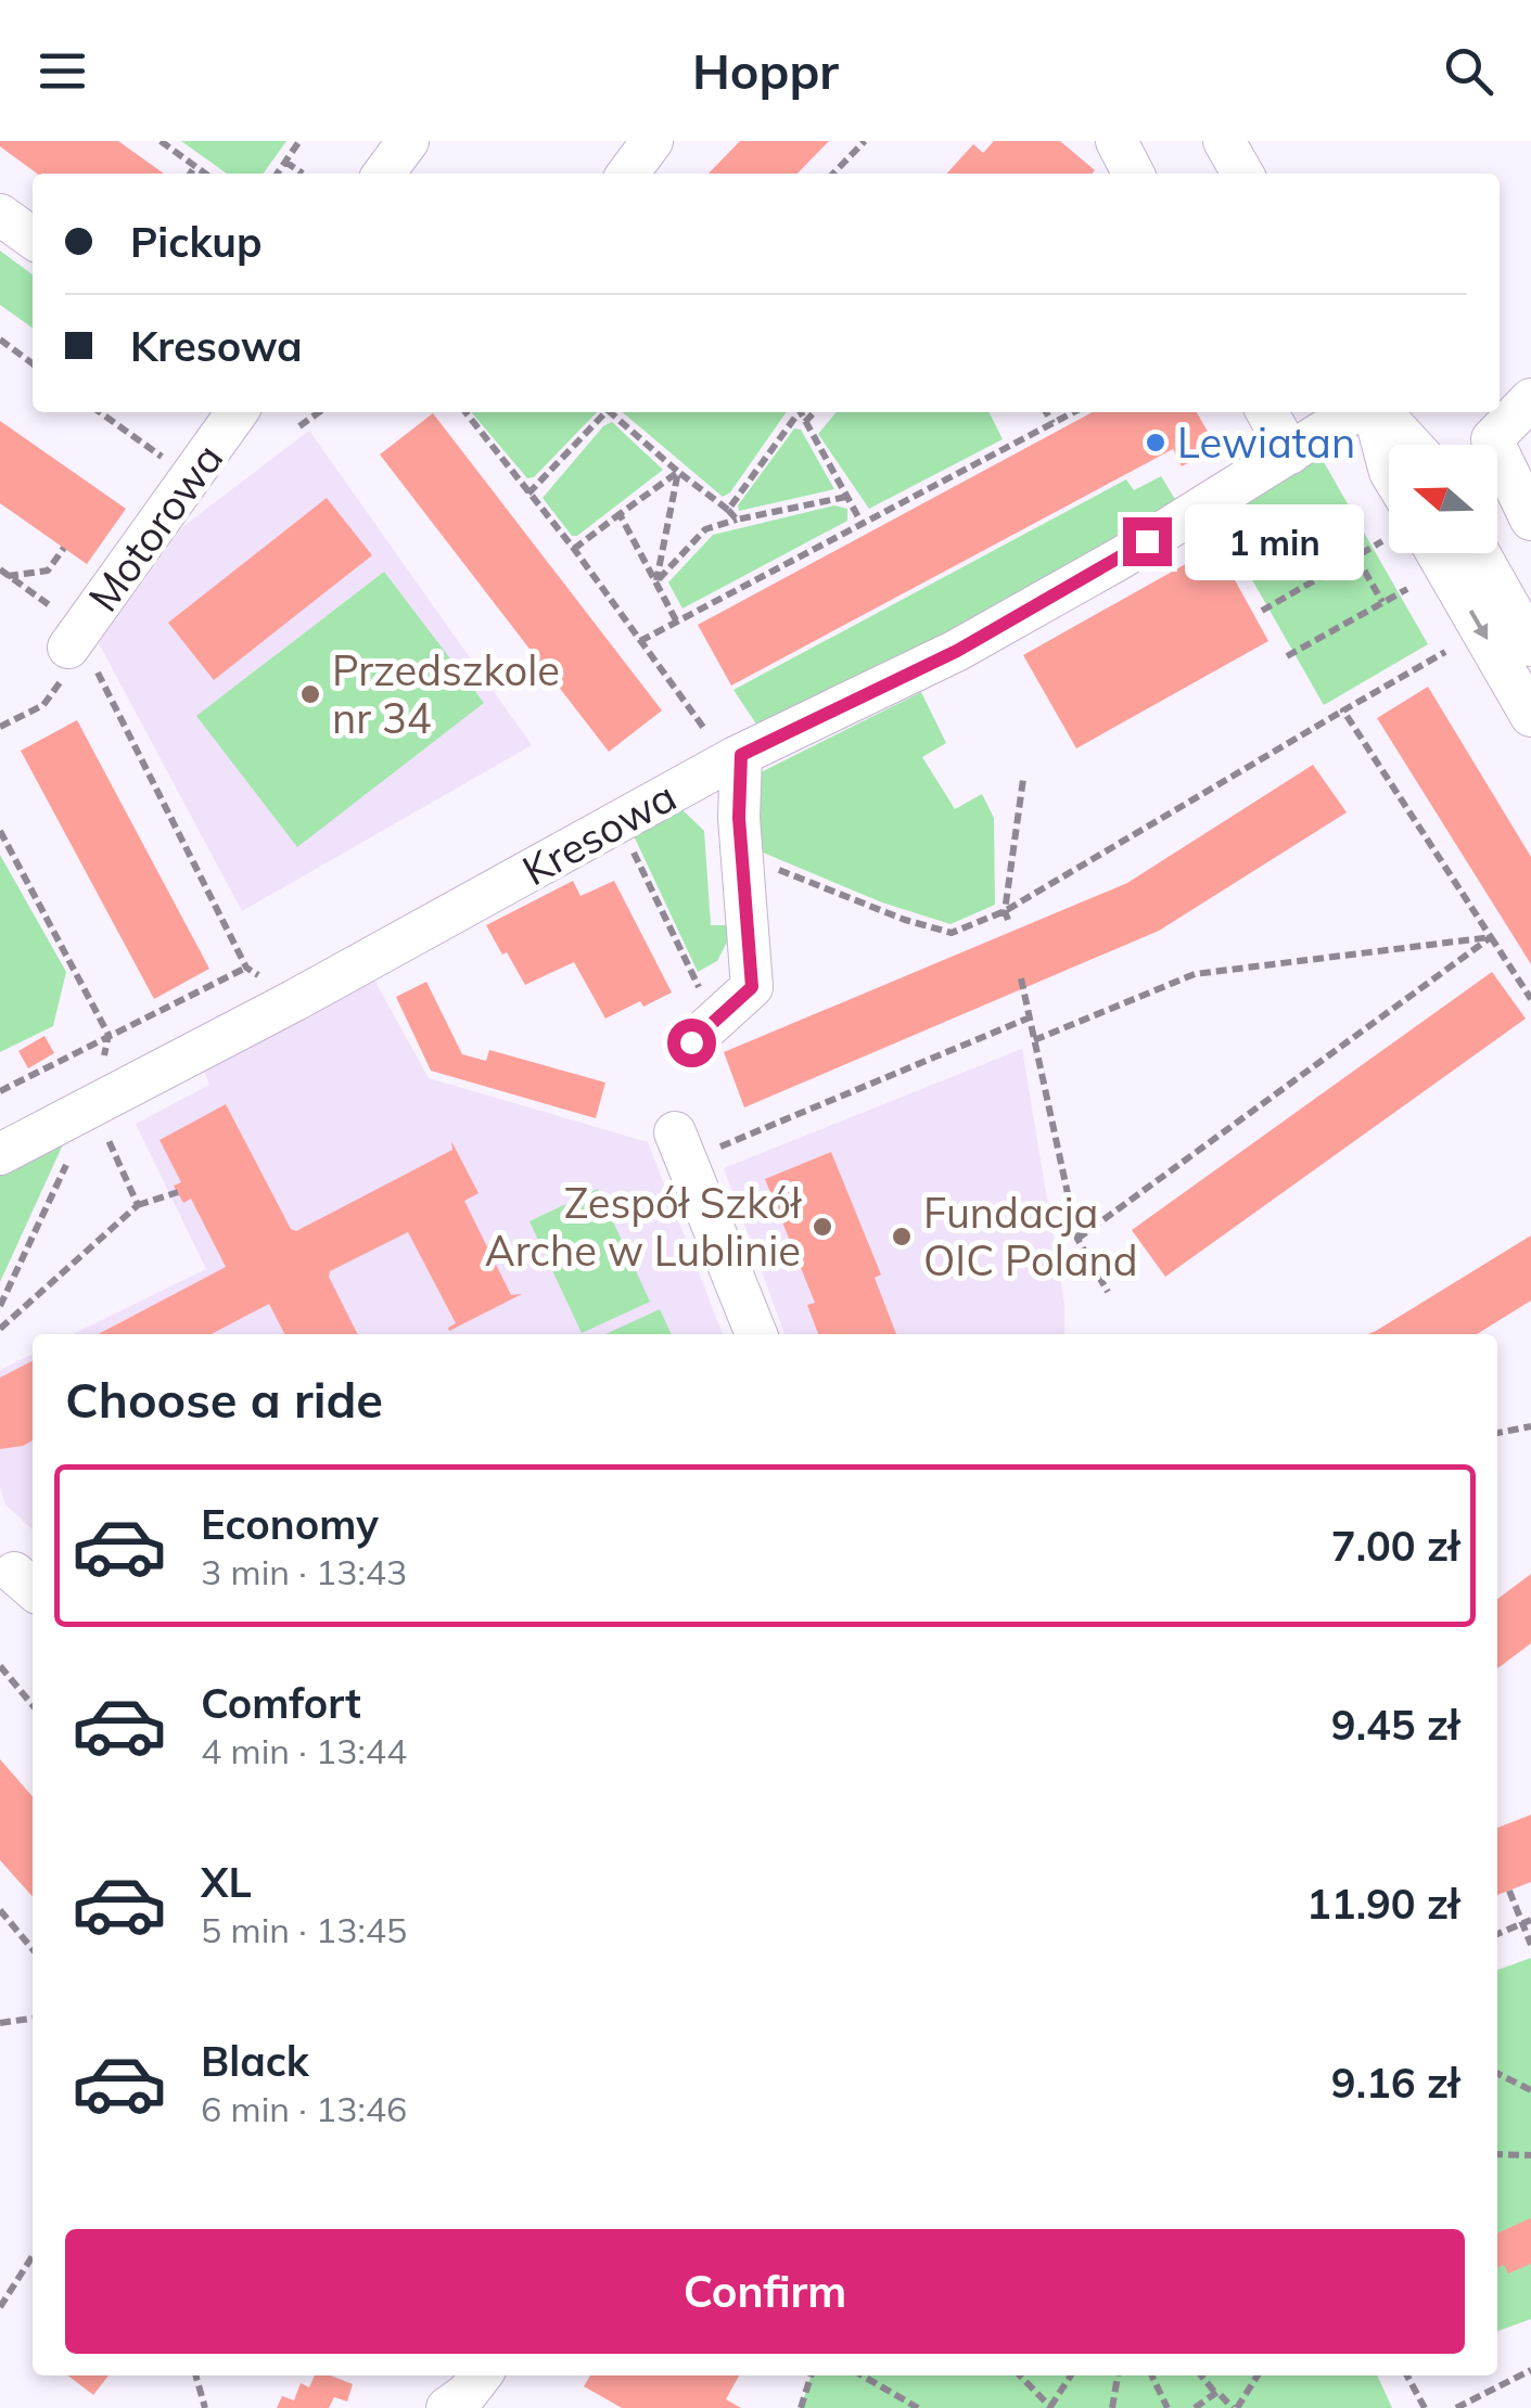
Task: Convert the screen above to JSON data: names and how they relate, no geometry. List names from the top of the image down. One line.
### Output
{"streets":{"street":["Motorowa","Kresowa"]},"places":["Lewiatan","Przedszkole nr 34","Zespół Szkół Arche w Lublinie","Fundacja OIC Poland"],"north":"left","page":{"header":"Hoppr","banner":["Pickup","Kresowa"],"bubble":"1 min","heading":"Choose a ride","list":[{"name":"Economy","note":"3 min · 13:43","value":"7.00 zł"},{"name":"Comfort","note":"4 min · 13:44","value":"9.45 zł"},{"name":"XL","note":"5 min · 13:45","value":"11.90 zł"},{"name":"Black","note":"6 min · 13:46","value":"9.16 zł"}],"buttons":"Confirm"}}
